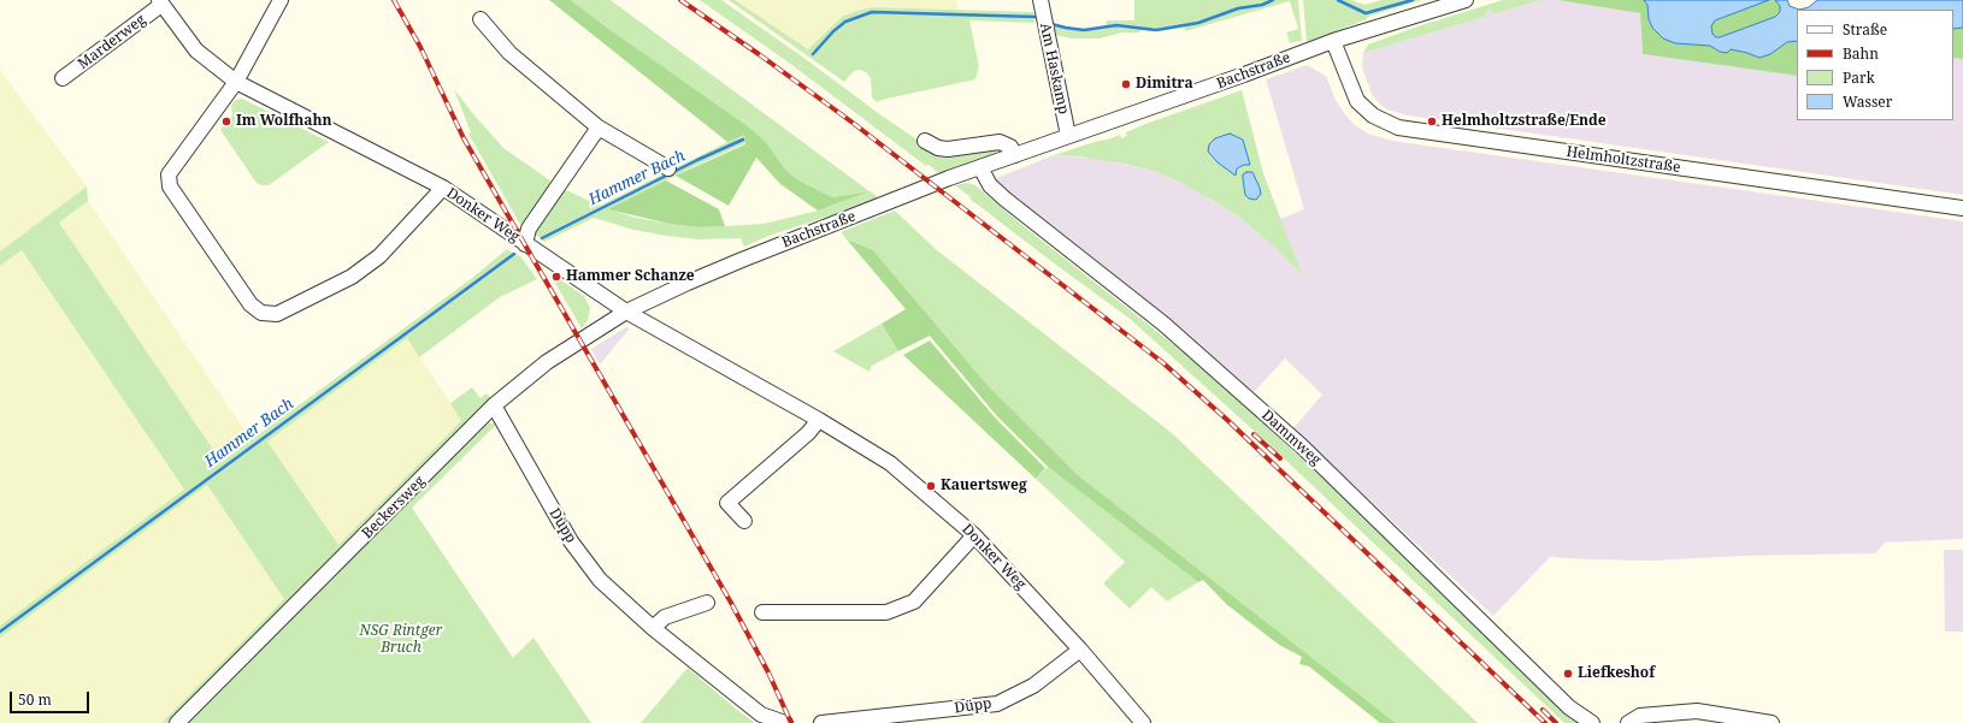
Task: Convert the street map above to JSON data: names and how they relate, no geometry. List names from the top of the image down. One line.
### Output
{"streets":{"street":["Marderweg","Am Haskamp","Bachstraße","Helmholtzstraße","Donker Weg","Dammweg","Beckersweg","Düpp"]},"crossings":[["Marderweg","Donker Weg"],["Am Haskamp","Bachstraße"],["Bachstraße","Helmholtzstraße"],["Bachstraße","Donker Weg"],["Bachstraße","Dammweg"],["Bachstraße","Beckersweg"],["Donker Weg","Beckersweg"],["Donker Weg","Düpp"],["Beckersweg","Düpp"]],"water":["Hammer Bach"],"parks":["NSG Rintger Bruch"],"places":["Dimitra","Im Wolfhahn","Helmholtzstraße/Ende","Hammer Schanze","Kauertsweg","Liefkeshof"],"legend":["Straße","Bahn","Park","Wasser"],"scale_bar":"50 m"}
